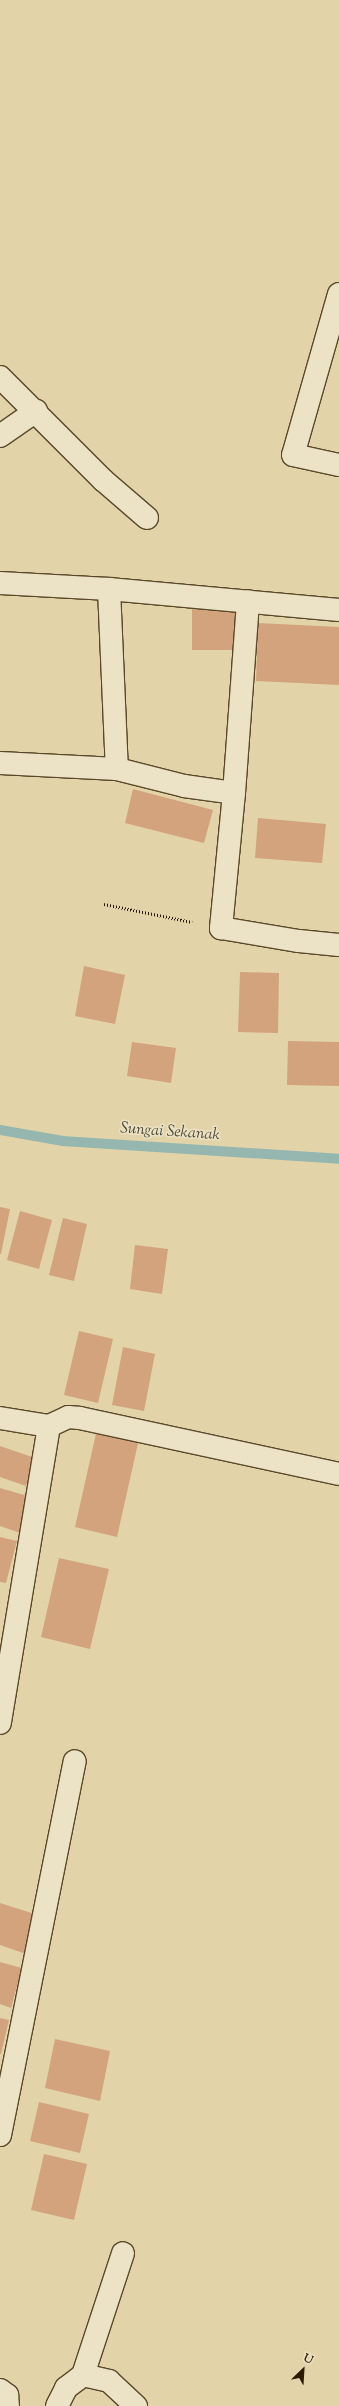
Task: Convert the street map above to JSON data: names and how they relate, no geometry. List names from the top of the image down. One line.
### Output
{"water":["Sungai Sekanak"],"north":"top right"}
